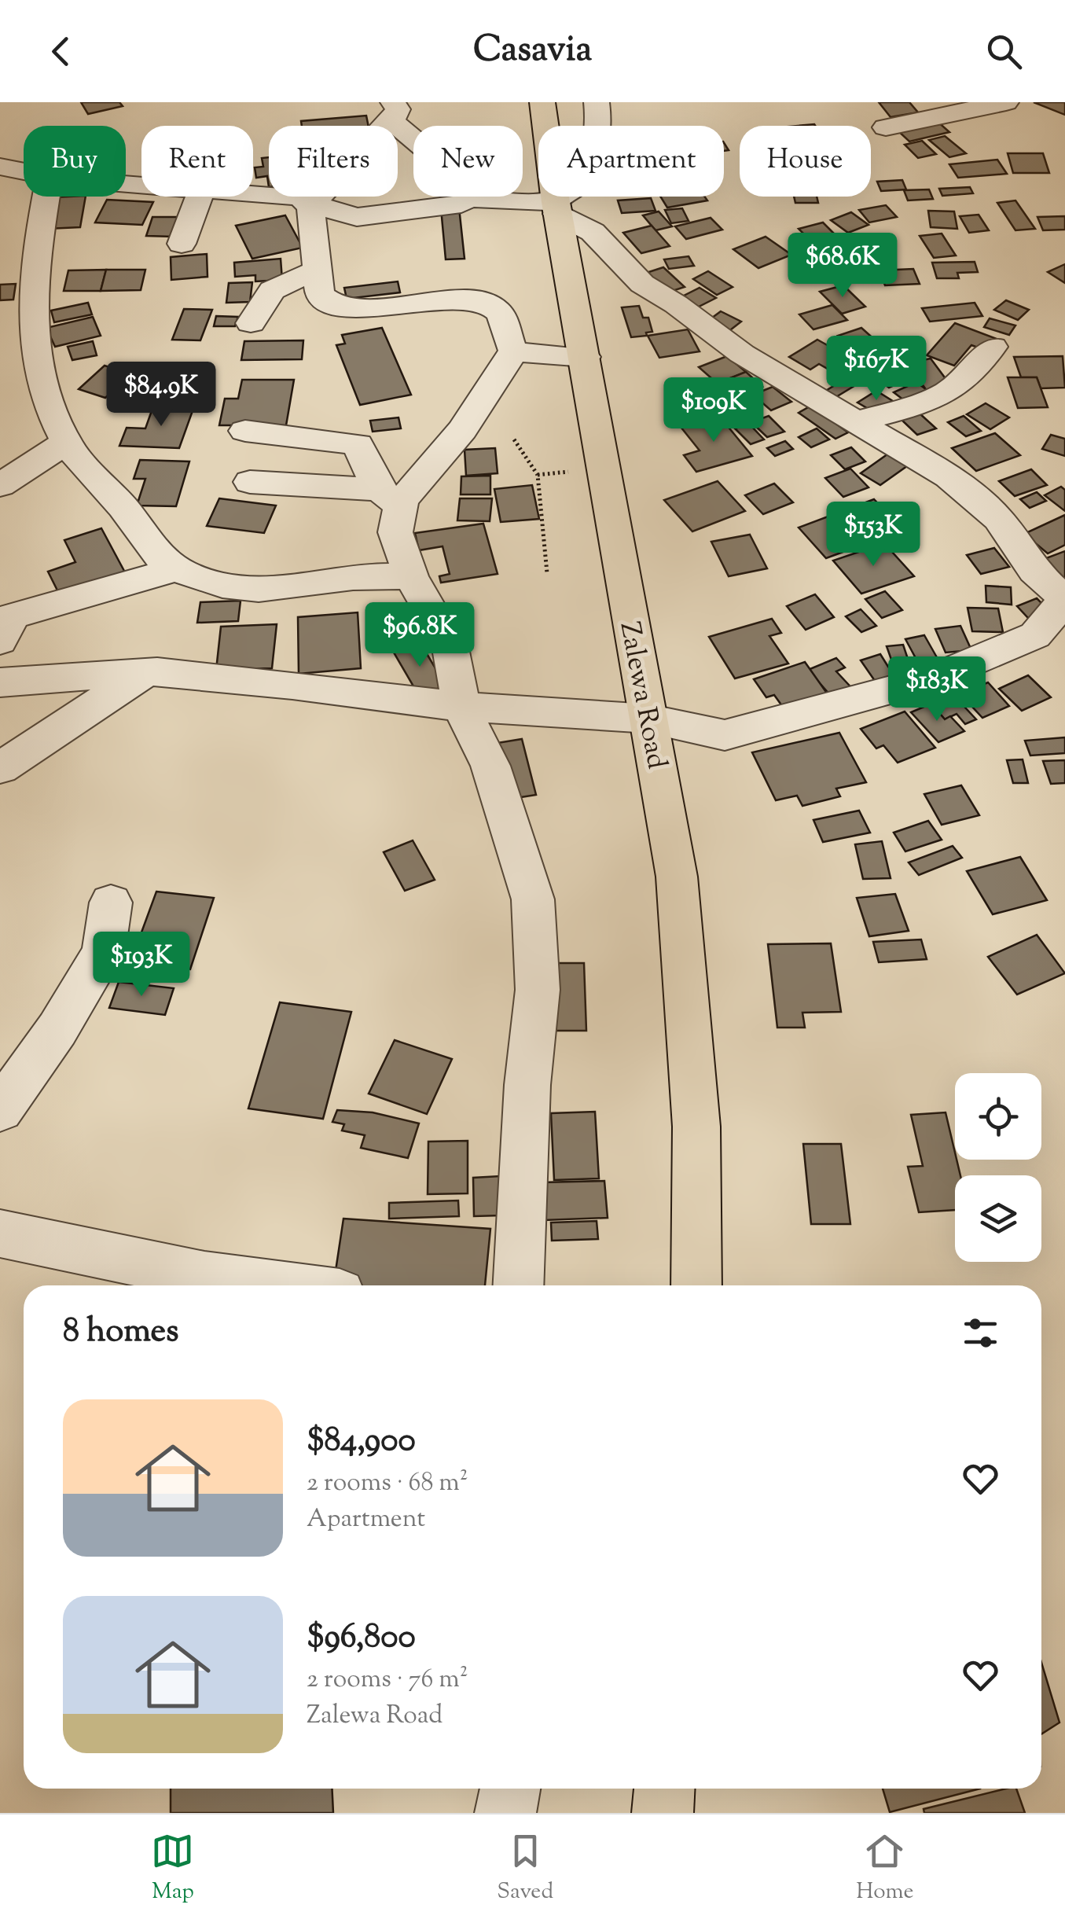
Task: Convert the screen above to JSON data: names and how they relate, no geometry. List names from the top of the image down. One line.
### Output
{"streets":{"highway":["Zalewa Road"]},"page":{"header":"Casavia","chip":["Buy","Rent","Filters","New","Apartment","House"],"price":["$68.6K","$167K","$84.9K","$109K","$153K","$96.8K","$183K","$193K"],"heading":"8 homes","list":[{"name":"$84,900","note":"2 rooms · 68 m² · Apartment"},{"name":"$96,800","note":"2 rooms · 76 m² · Zalewa Road"}],"tabs":["Map","Saved","Home"]}}
